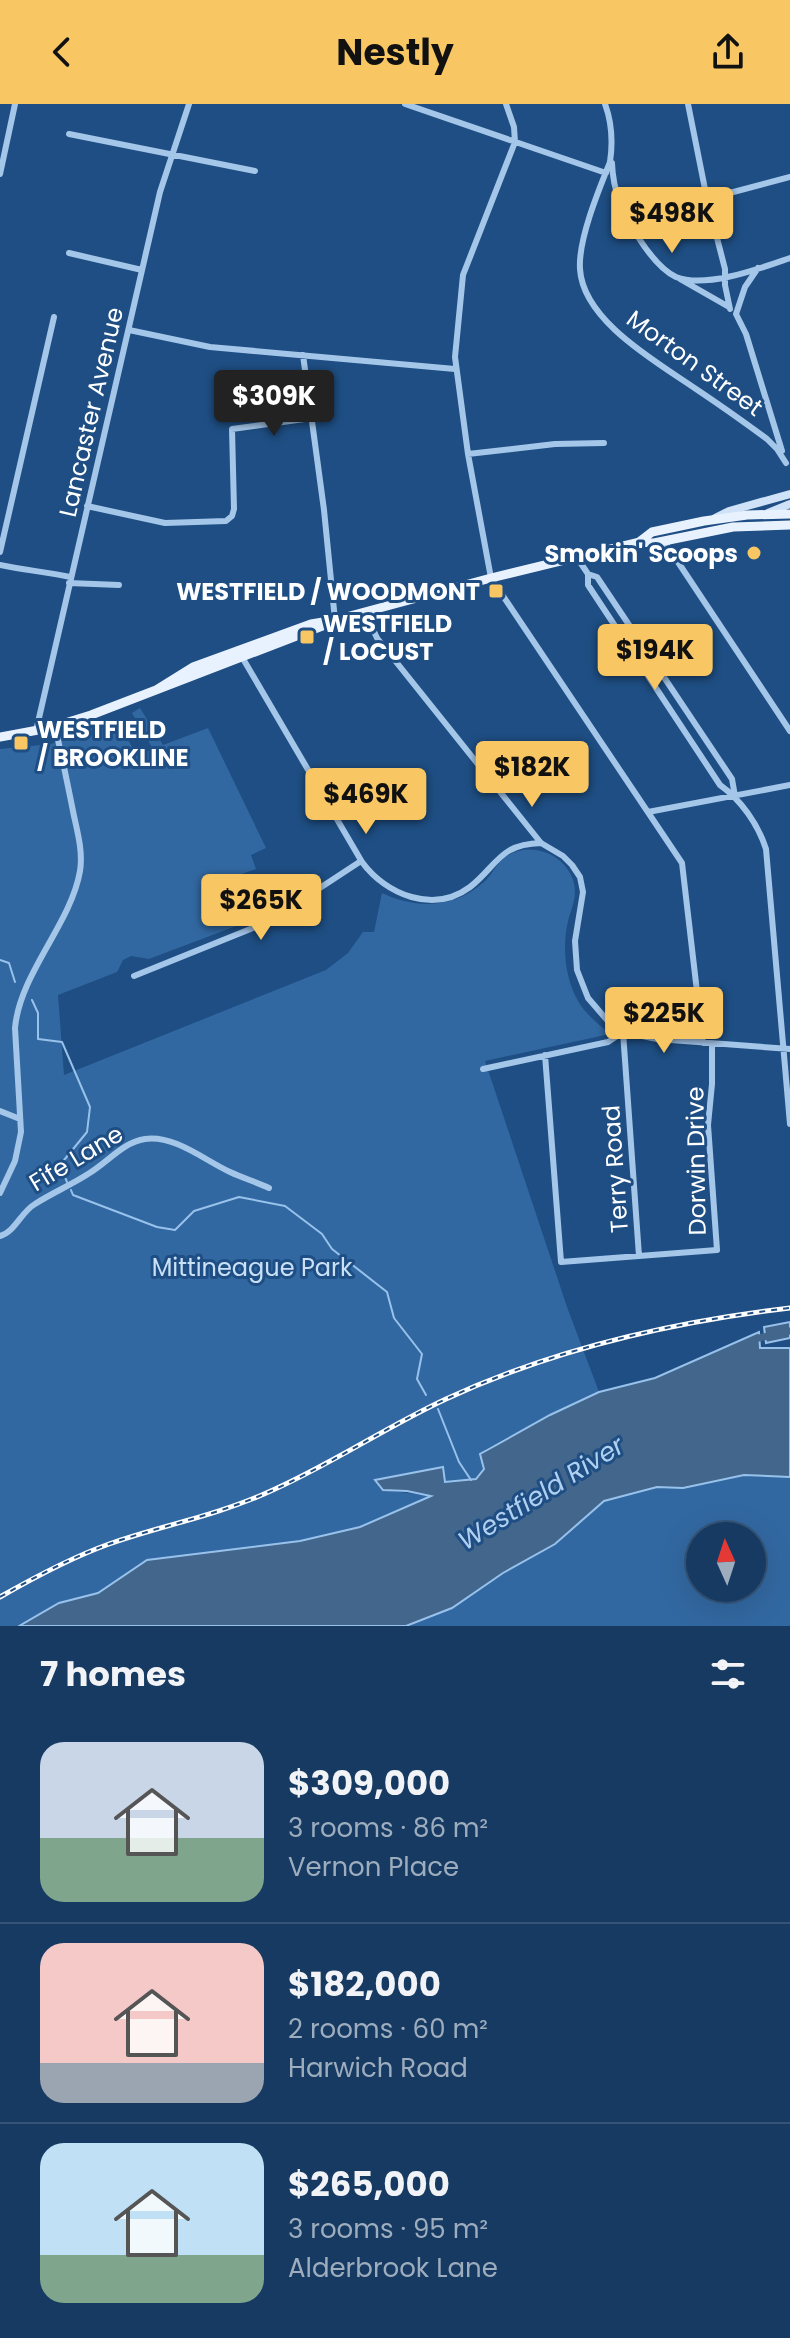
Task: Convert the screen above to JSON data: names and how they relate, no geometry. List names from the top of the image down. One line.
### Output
{"streets":{"street":["Morton Street","Lancaster Avenue","Fife Lane","Dorwin Drive","Terry Road"]},"crossings":[["Dorwin Drive","Terry Road"]],"water":["Westfield River"],"parks":["Mittineague Park"],"places":{"other":["Smokin' Scoops"],"transit":["WESTFIELD / WOODMONT","WESTFIELD / LOCUST","WESTFIELD / BROOKLINE"]},"north":"top","page":{"header":"Nestly","price":["$498K","$309K","$194K","$182K","$469K","$265K","$225K"],"heading":"7 homes","list":[{"name":"$309,000","note":"3 rooms · 86 m² · Vernon Place"},{"name":"$182,000","note":"2 rooms · 60 m² · Harwich Road"},{"name":"$265,000","note":"3 rooms · 95 m² · Alderbrook Lane"}]}}
